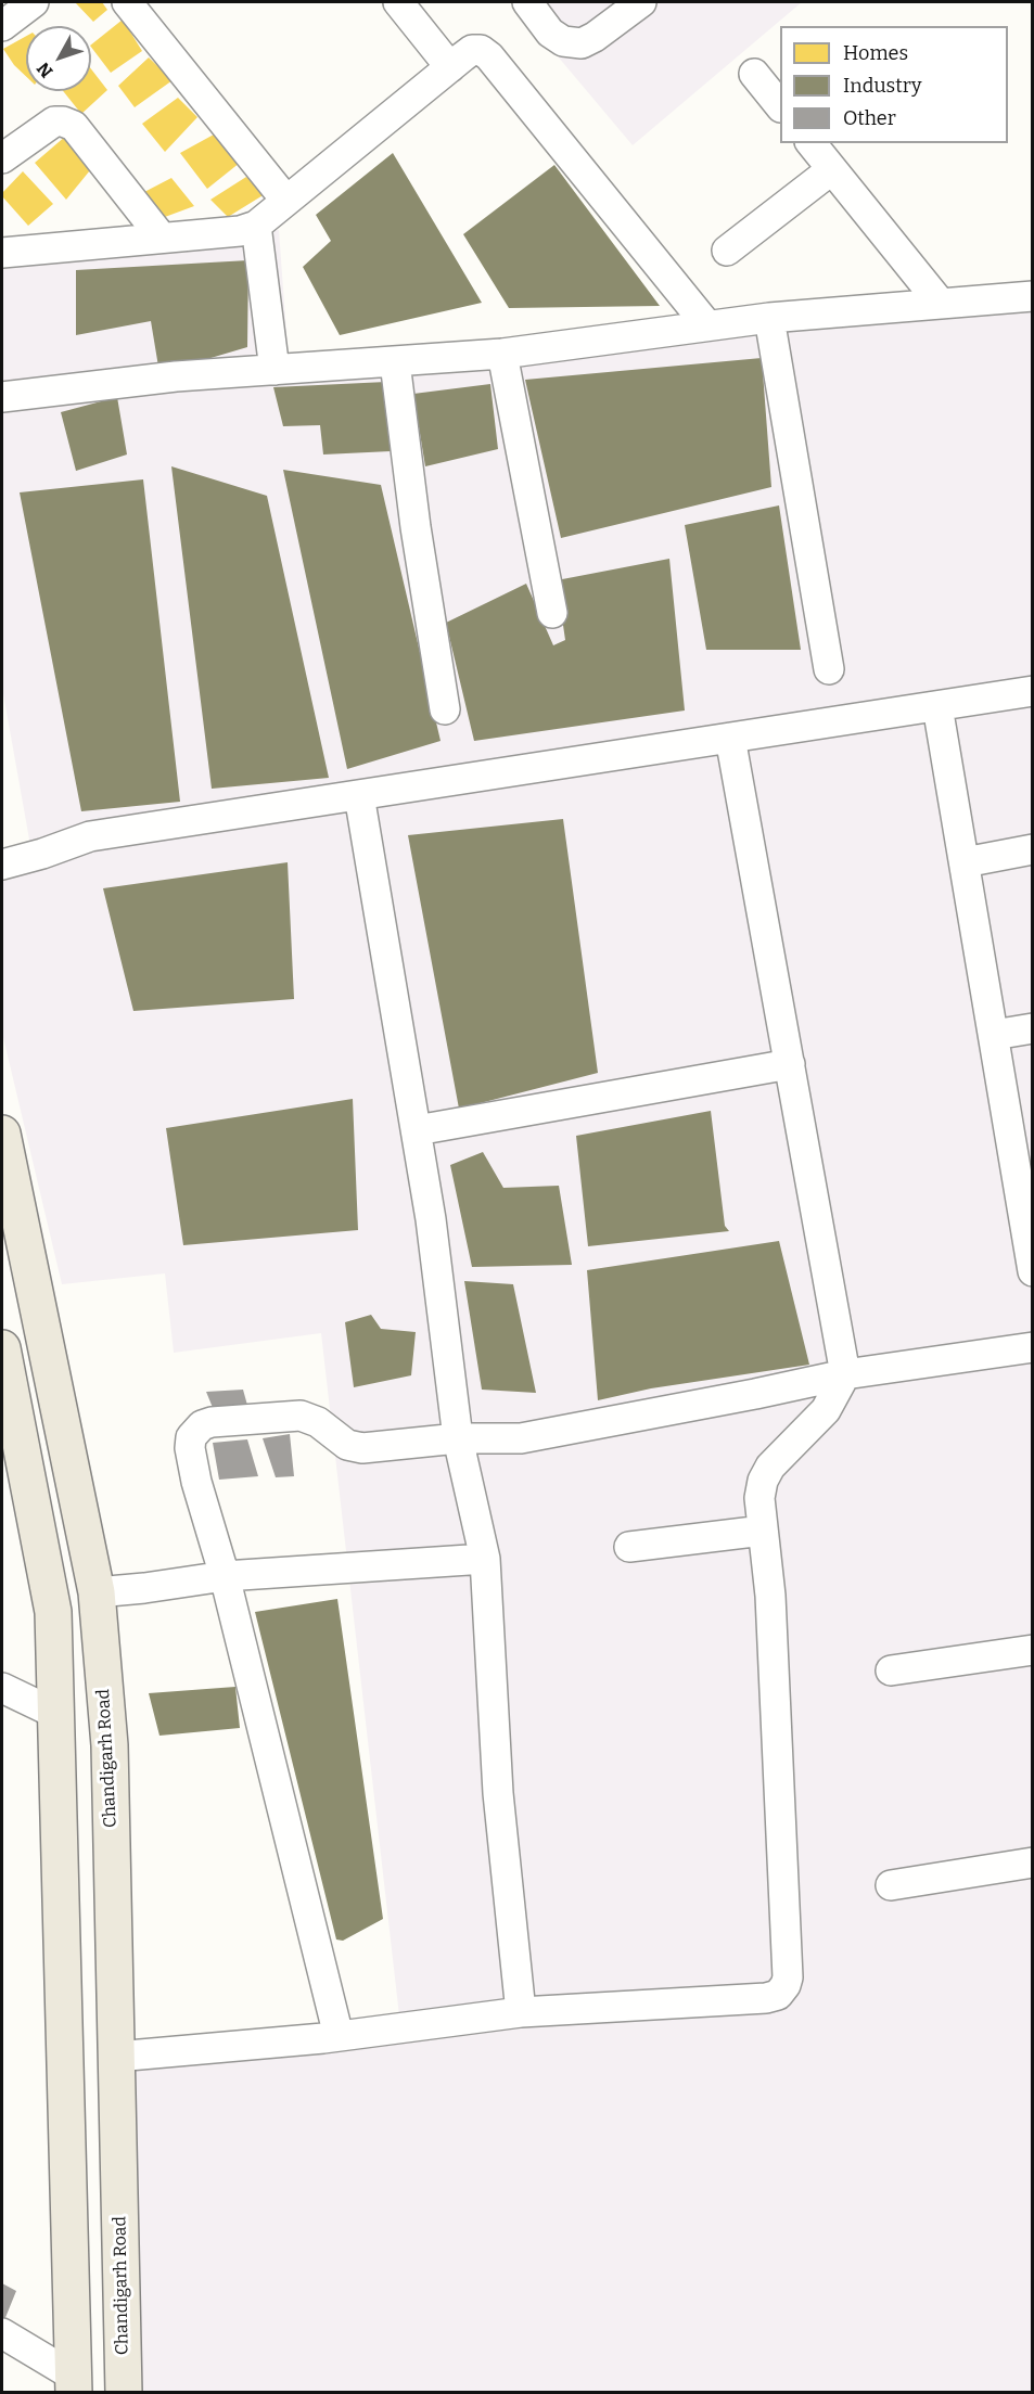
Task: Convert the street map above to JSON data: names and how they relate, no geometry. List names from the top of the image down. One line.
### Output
{"streets":{"main road":["Chandigarh Road"]},"legend":["Homes","Industry","Other"],"north":"bottom left"}
